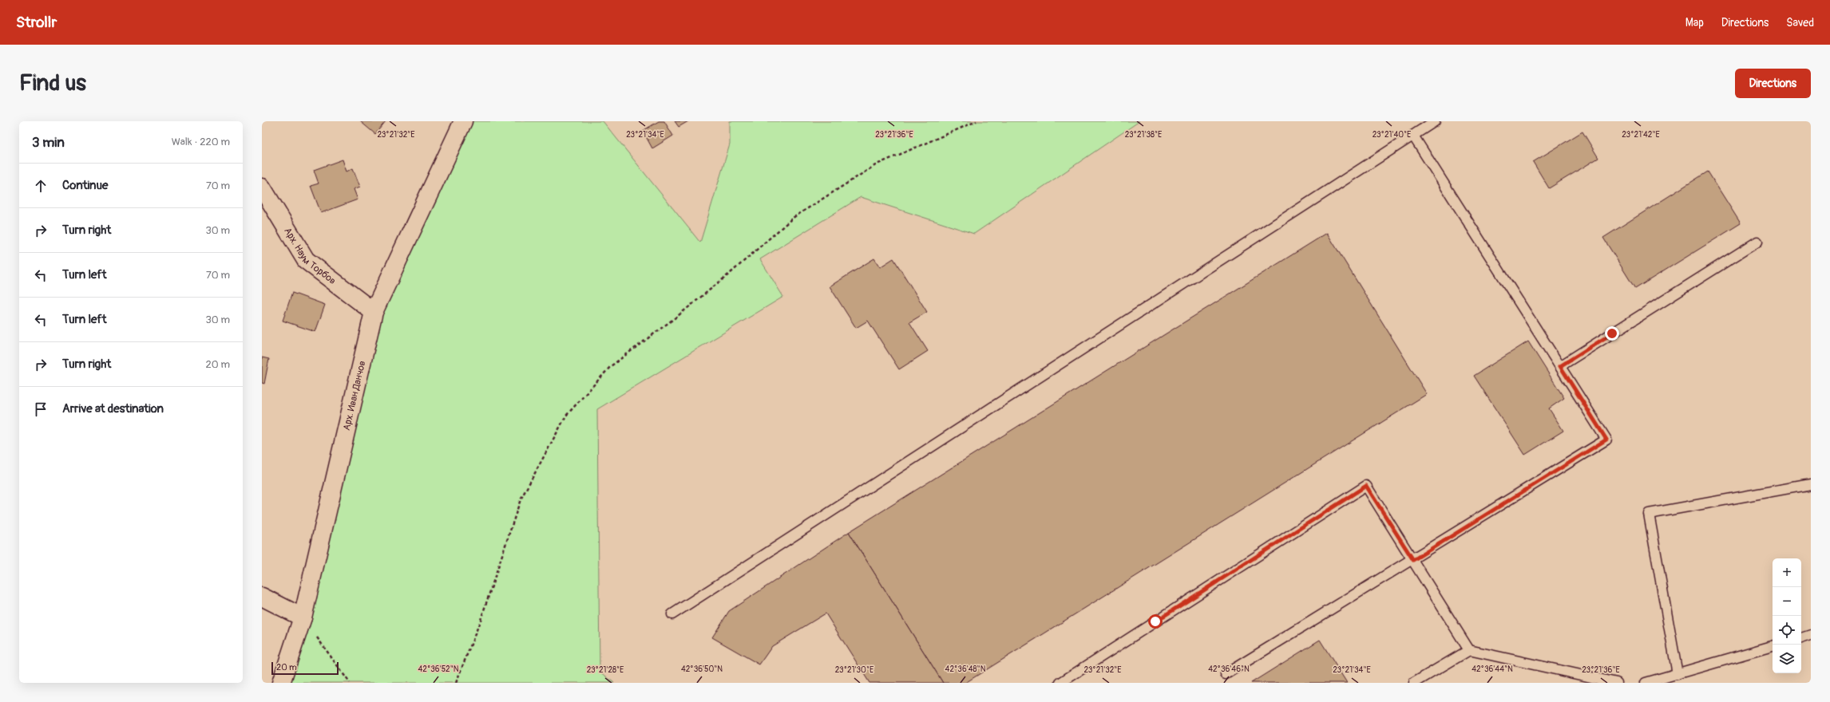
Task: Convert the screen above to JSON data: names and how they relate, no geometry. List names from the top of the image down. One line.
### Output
{"streets":{"street":["Арх. Наум Торбов","Арх. Иван Данчов"]},"crossings":[["Арх. Наум Торбов","Арх. Иван Данчов"]],"scale_bar":"20 m","page":{"header":"Strollr","nav":["Map","Directions","Saved"],"buttons":"Directions","title":"Find us","heading":["3 min","Walk · 220 m"],"list":[["Continue","70 m"],["Turn right","30 m"],["Turn left","70 m"],["Turn left","30 m"],["Turn right","20 m"],"Arrive at destination"],"map_buttons":["+","−"],"scale":"20 m"},"coordinates":["23°21'32\"E","23°21'36\"E","23°21'40\"E","23°21'42\"E","23°21'34\"E","23°21'38\"E","42°36'52\"N","42°36'50\"N","42°36'48\"N","42°36'46\"N","42°36'44\"N","23°21'28\"E","23°21'30\"E"]}
